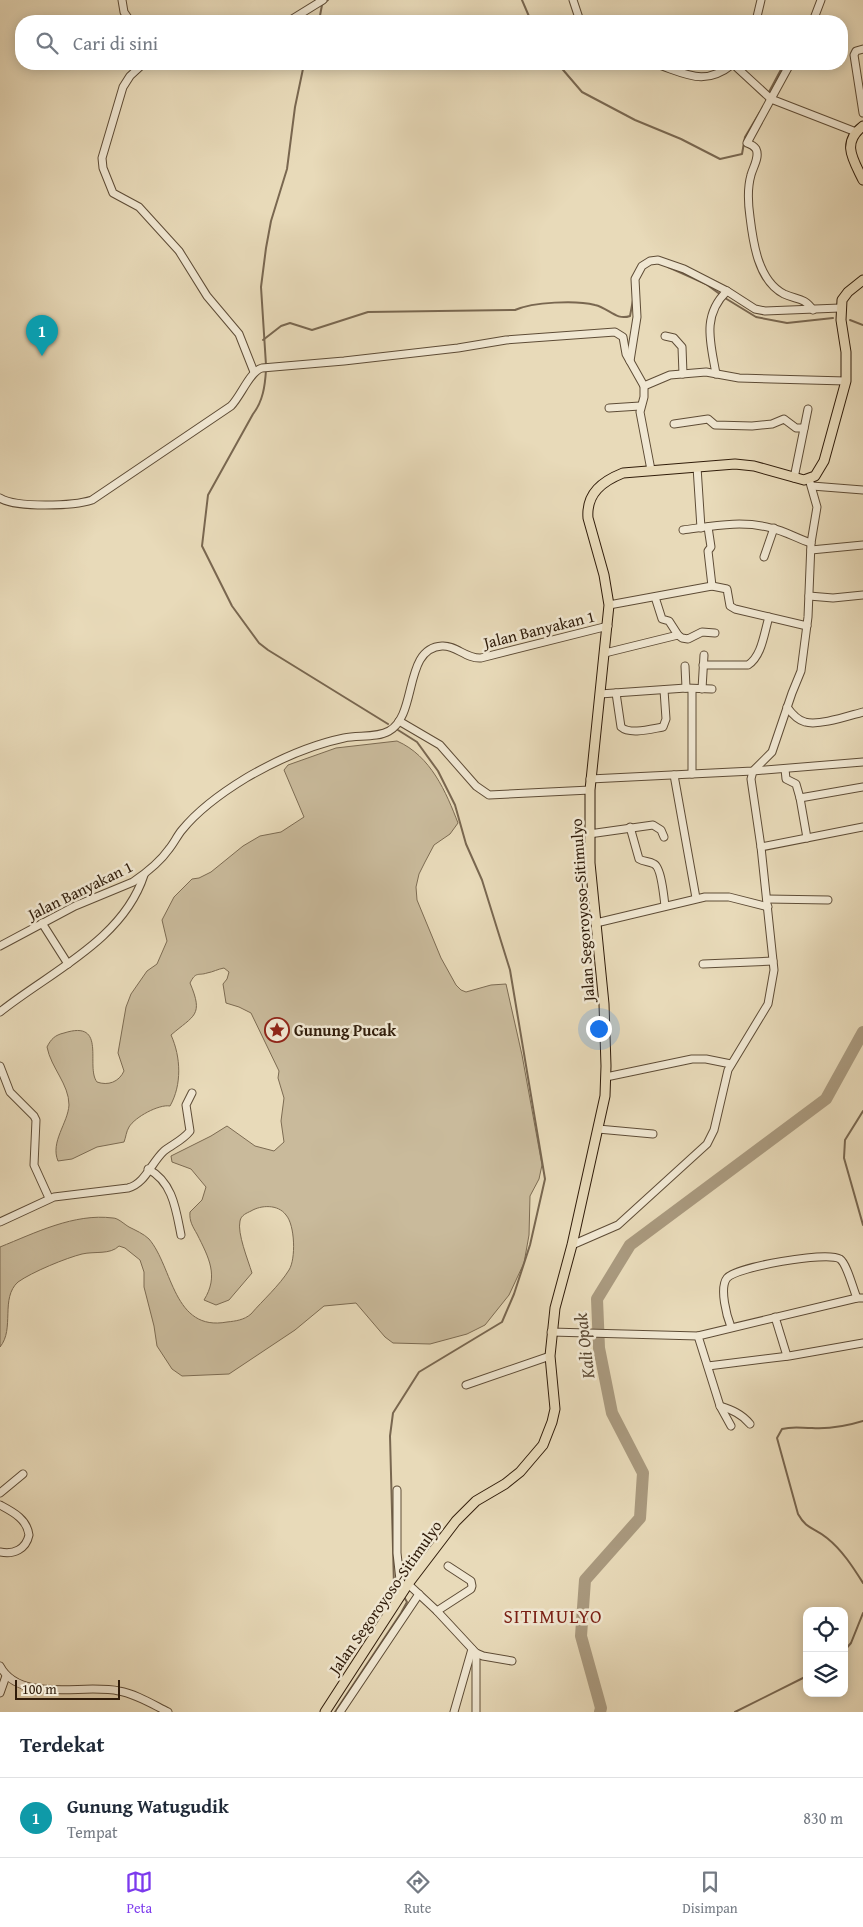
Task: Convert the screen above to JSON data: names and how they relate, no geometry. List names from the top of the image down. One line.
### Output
{"streets":{"main road":["Jalan Segoroyoso-Sitimulyo"],"street":["Jalan Banyakan 1"]},"crossings":[["Jalan Banyakan 1","Jalan Segoroyoso-Sitimulyo"]],"districts":["SITIMULYO"],"water":["Kali Opak"],"places":{"place":["Gunung Pucak"]},"scale_bar":"100 m","page":{"search":"Cari di sini","pins":"1","scale":"100 m","heading":"Terdekat","list":[{"mark":"1","name":"Gunung Watugudik","note":"Tempat","value":"830 m"}],"nav":["Peta","Rute","Disimpan"]}}
